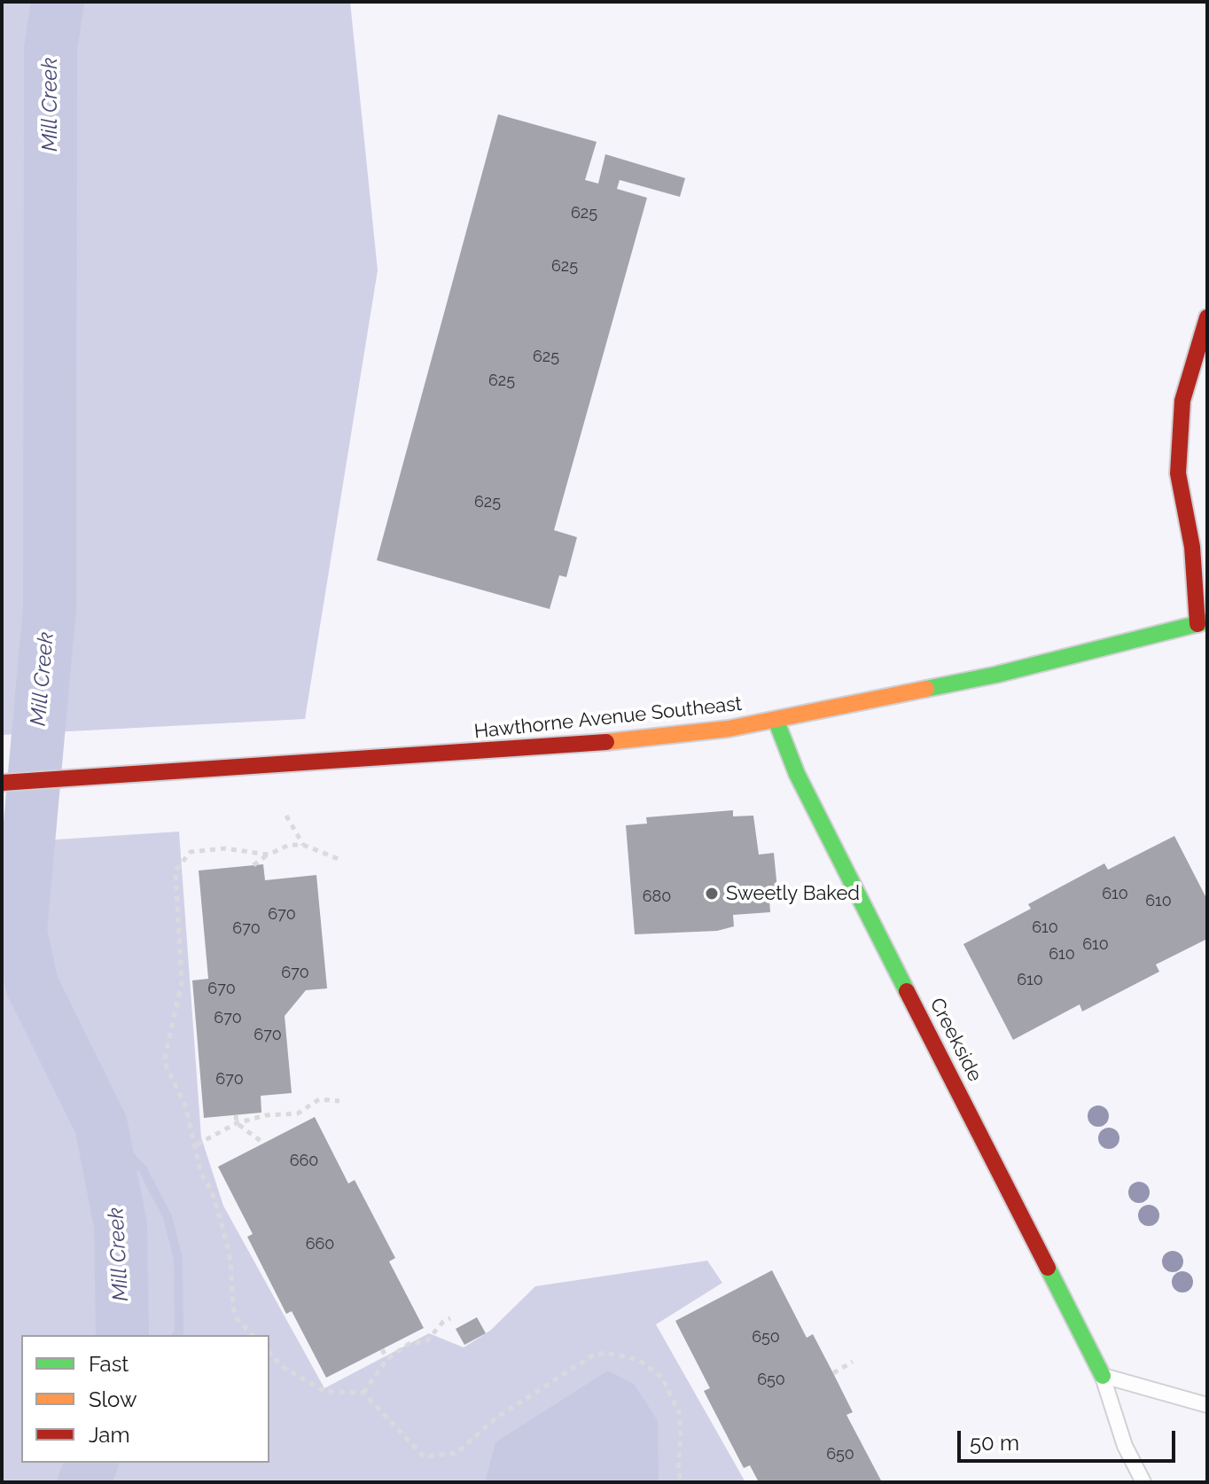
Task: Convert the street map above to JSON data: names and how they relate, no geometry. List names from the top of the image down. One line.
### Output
{"streets":{"main road":["Hawthorne Avenue Southeast","Creekside"]},"crossings":[["Hawthorne Avenue Southeast","Creekside"]],"water":["Mill Creek"],"places":["Sweetly Baked"],"house_numbers":["625","625","625","625","625","610","680","610","670","610","670","610","610","670","610","670","670","670","670","660","660","650","650","650"],"legend":["Fast","Slow","Jam"],"scale_bar":"50 m"}
